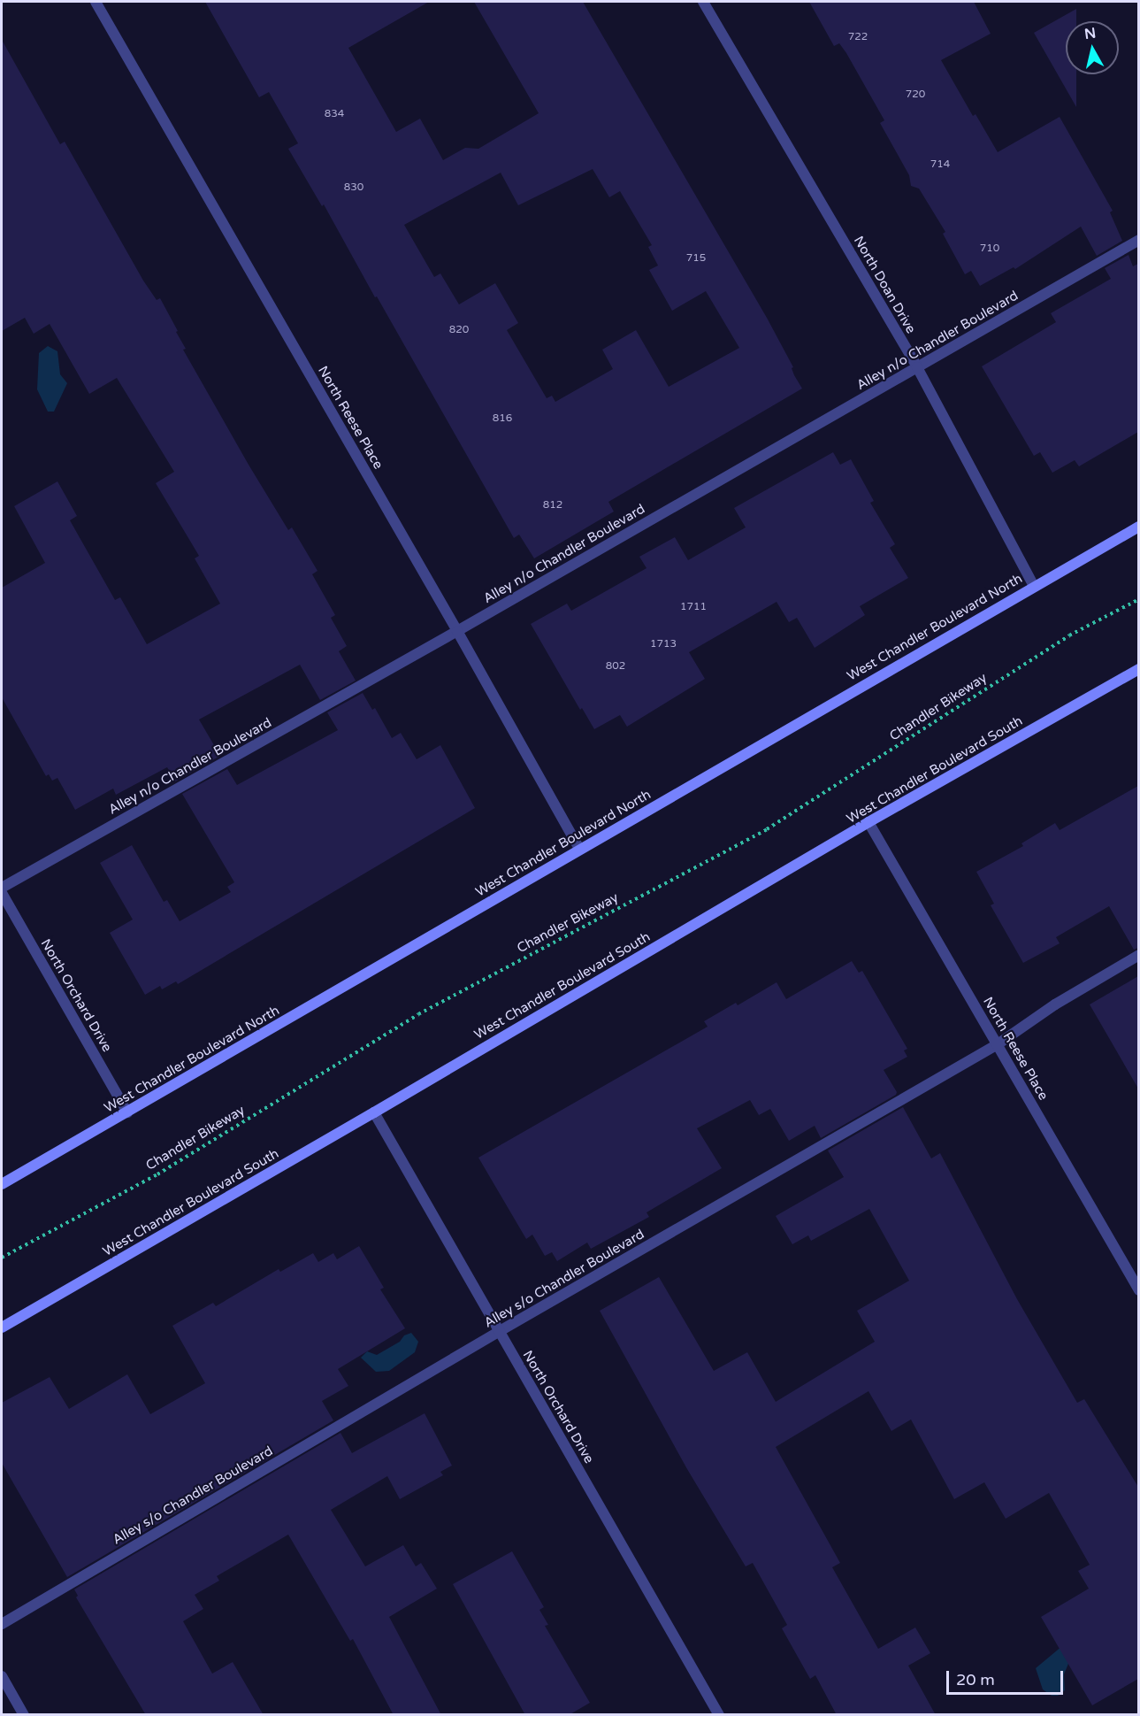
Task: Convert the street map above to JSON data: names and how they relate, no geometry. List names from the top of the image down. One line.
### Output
{"streets":{"main road":["West Chandler Boulevard North","West Chandler Boulevard South"],"street":["North Doan Drive","Alley n/o Chandler Boulevard","North Reese Place","North Orchard Drive","Alley s/o Chandler Boulevard"],"path":["Chandler Bikeway"]},"crossings":[["North Doan Drive","Alley n/o Chandler Boulevard"],["North Doan Drive","West Chandler Boulevard North"],["Alley n/o Chandler Boulevard","North Reese Place"],["North Reese Place","West Chandler Boulevard North"],["North Reese Place","West Chandler Boulevard South"],["North Reese Place","Alley s/o Chandler Boulevard"],["West Chandler Boulevard North","North Orchard Drive"],["West Chandler Boulevard South","North Orchard Drive"],["North Orchard Drive","Alley s/o Chandler Boulevard"]],"house_numbers":["722","720","834","714","830","710","715","820","816","812","1711","1713","802"],"scale_bar":"20 m","north":"top"}
